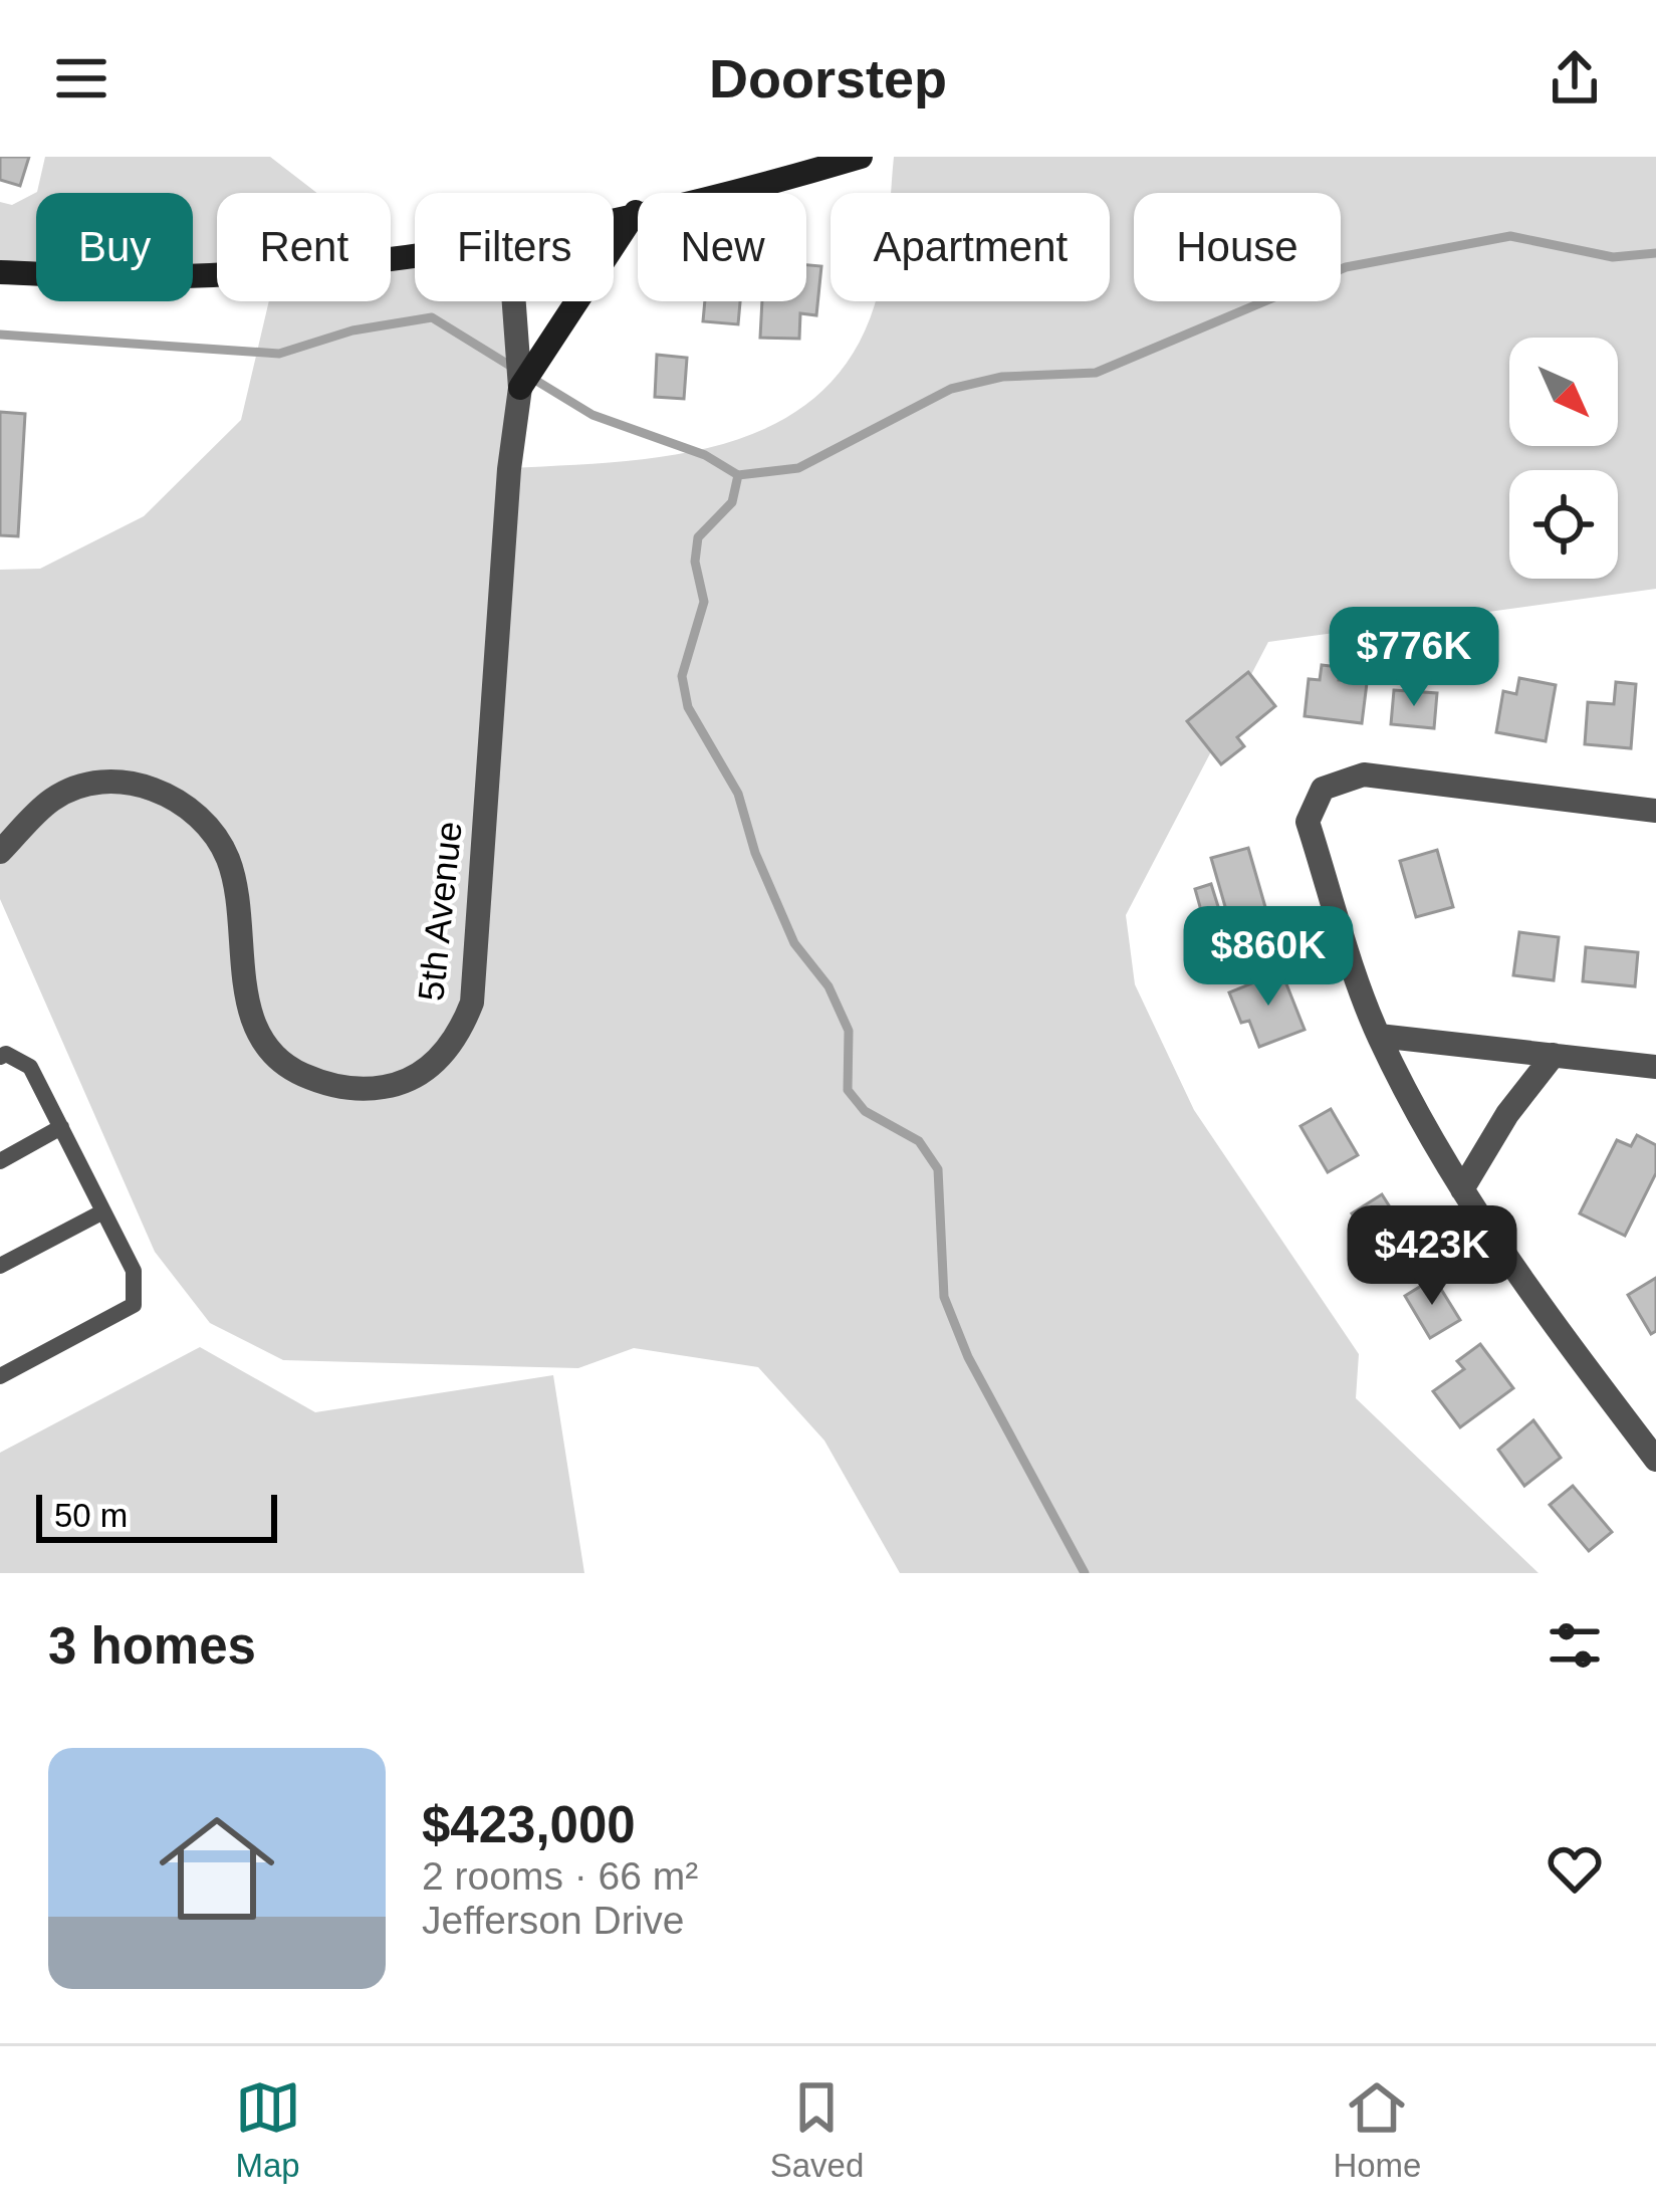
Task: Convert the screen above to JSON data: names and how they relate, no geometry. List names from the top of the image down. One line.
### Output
{"streets":{"street":["5th Avenue"]},"scale_bar":"50 m","north":"bottom right","page":{"header":"Doorstep","chip":["Buy","Rent","Filters","New","Apartment","House"],"price":["$776K","$860K","$423K"],"scale":"50 m","heading":"3 homes","list":[{"name":"$423,000","note":"2 rooms · 66 m² · Jefferson Drive"}],"tabs":["Map","Saved","Home"]}}
